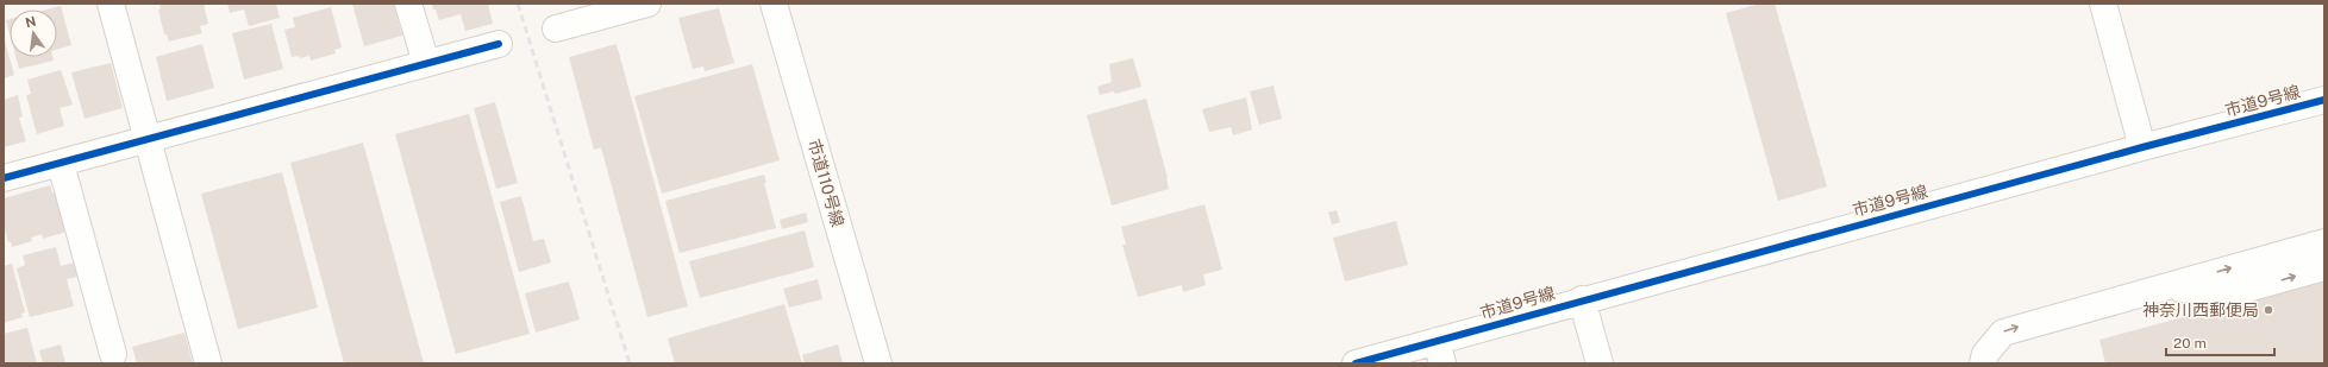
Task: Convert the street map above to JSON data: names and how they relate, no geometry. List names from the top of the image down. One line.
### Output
{"streets":{"street":["市道9号線","市道110号線"]},"places":["神奈川西郵便局"],"scale_bar":"20 m","north":"top"}
